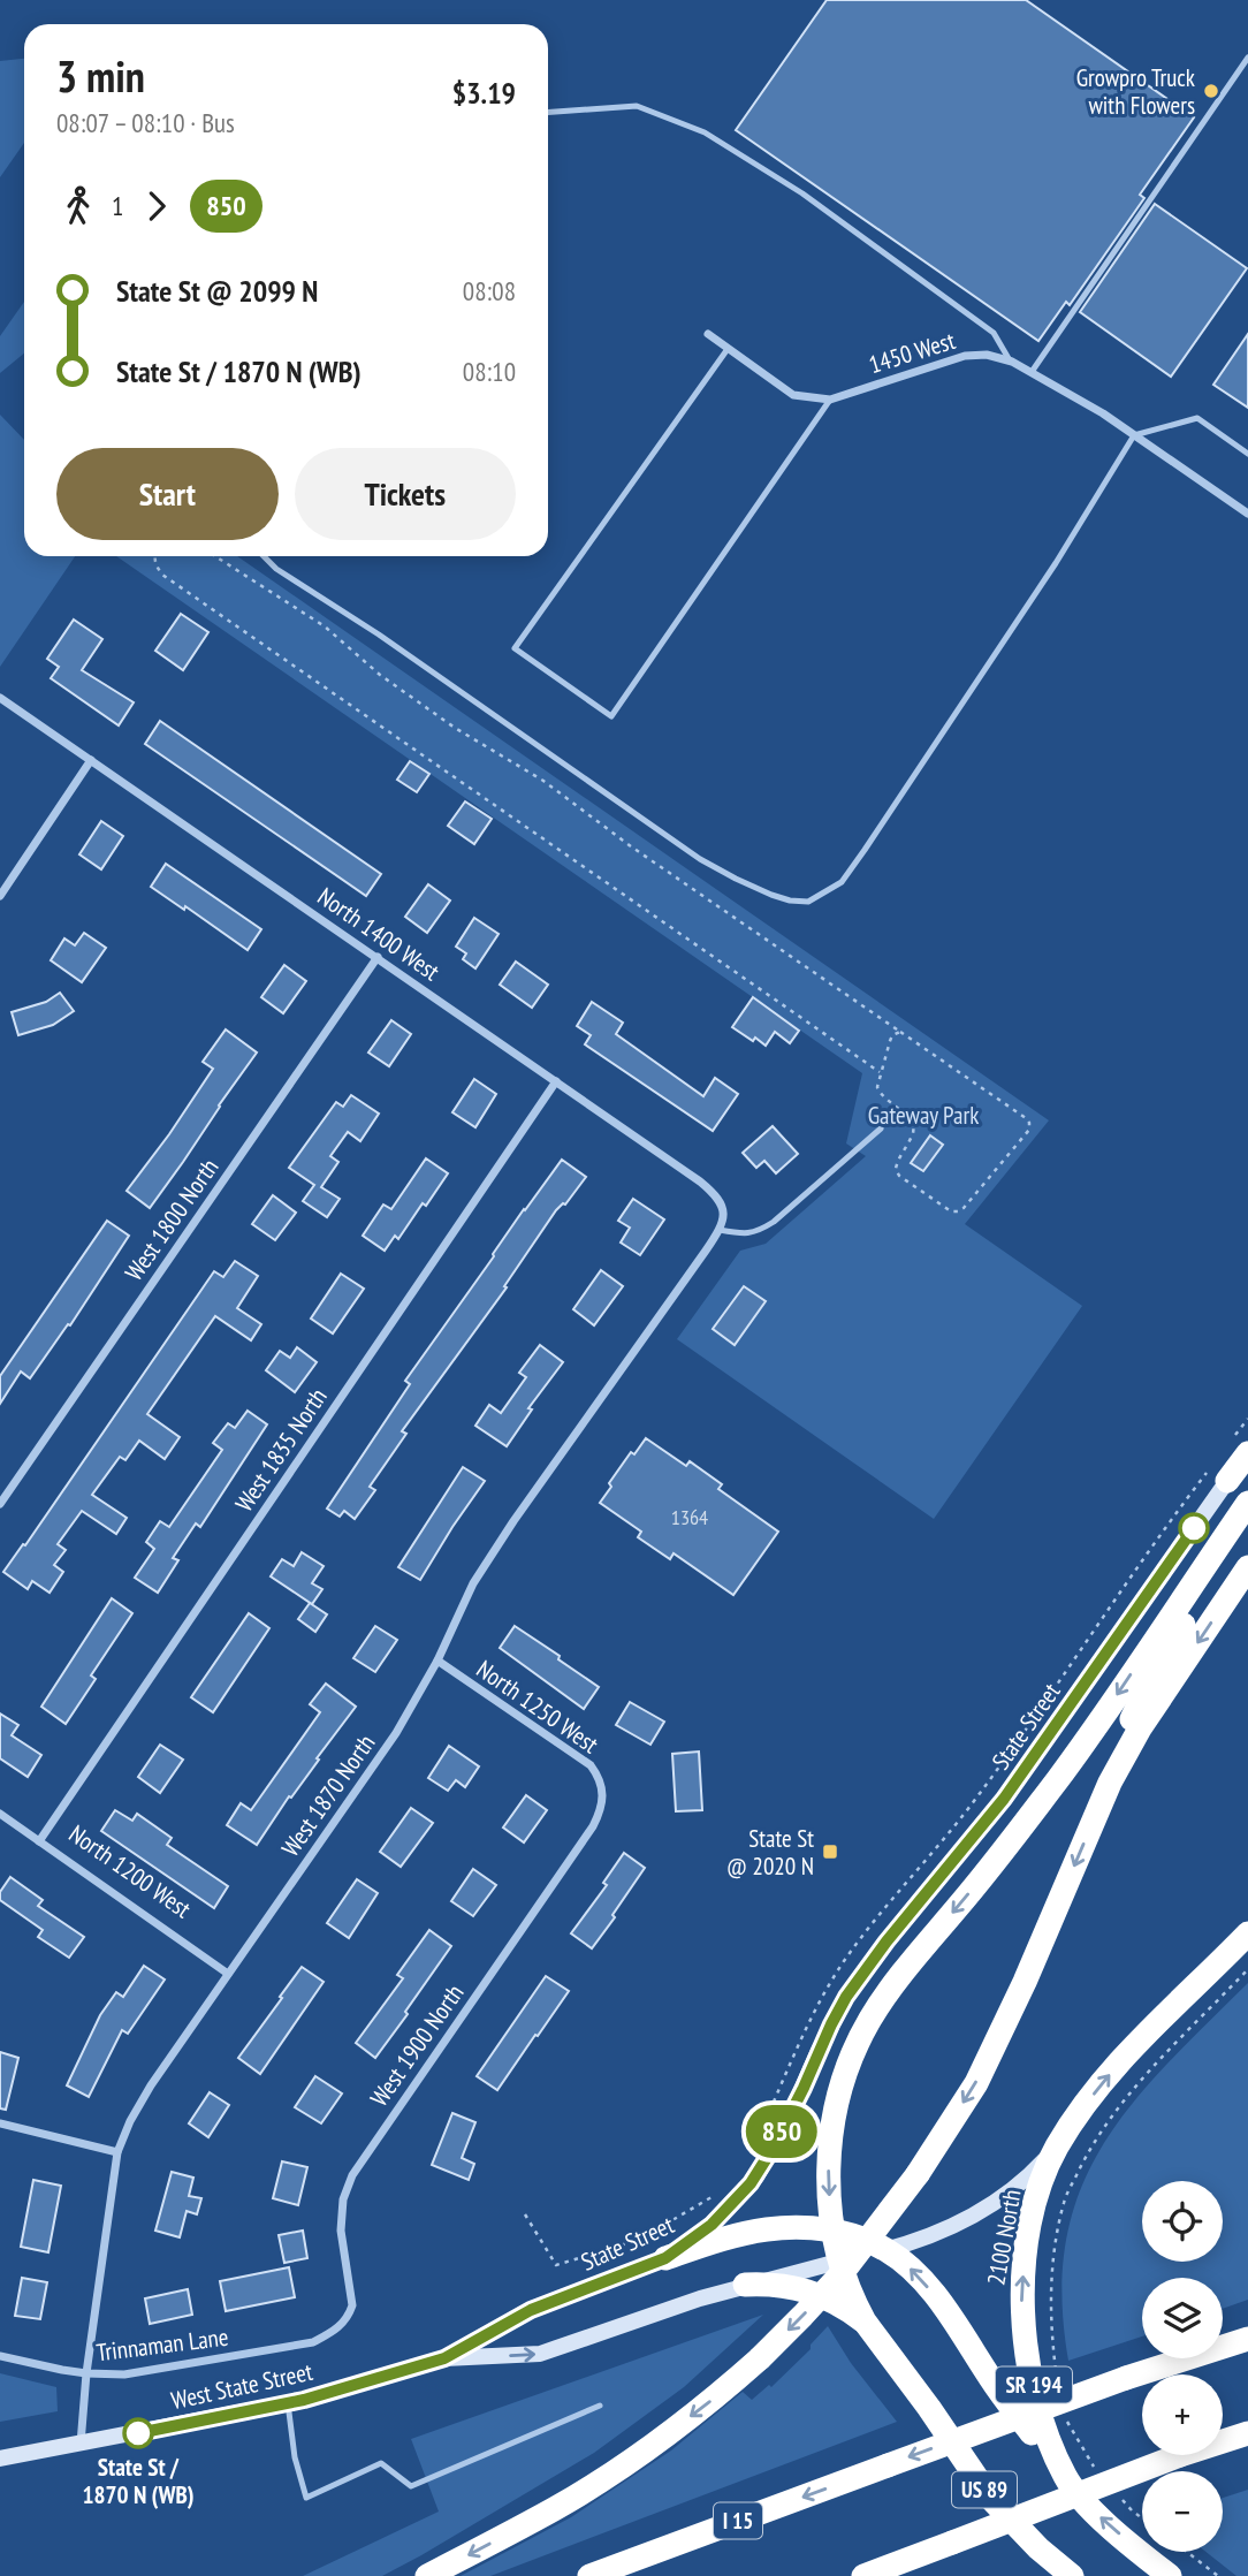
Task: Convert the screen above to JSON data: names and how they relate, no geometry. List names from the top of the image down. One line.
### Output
{"streets":{"highway":["2100 North","SR 194","US 89","I 15"],"main road":["State Street","West State Street"],"street":["1450 West","North 1400 West","West 1800 North","West 1835 North","North 1250 West","West 1870 North","North 1200 West","West 1900 North","Trinnaman Lane"]},"crossings":[["North 1400 West","West 1800 North"],["North 1400 West","West 1835 North"],["North 1400 West","West 1870 North"],["West 1835 North","North 1200 West"],["North 1250 West","West 1870 North"],["North 1250 West","West 1900 North"],["State Street","West State Street"],["West 1870 North","North 1200 West"],["West 1870 North","Trinnaman Lane"],["West 1870 North","West State Street"],["West 1900 North","Trinnaman Lane"]],"one_way":["2100 North"],"parks":["Gateway Park"],"places":{"other":["Growpro Truck with Flowers","State St / 1870 N (WB)"],"transit":["State St @ 2020 N"]},"lines":["bus line 850"],"house_numbers":["1364"],"page":{"on_map":"850","heading":["3 min","08:07 – 08:10 · Bus","$3.19"],"legs":["1","850"],"list":[{"name":"State St @ 2099 N","value":"08:08"},{"name":"State St / 1870 N (WB)","value":"08:10"}],"buttons":["Start","Tickets"],"map_buttons":["+","−"]}}
